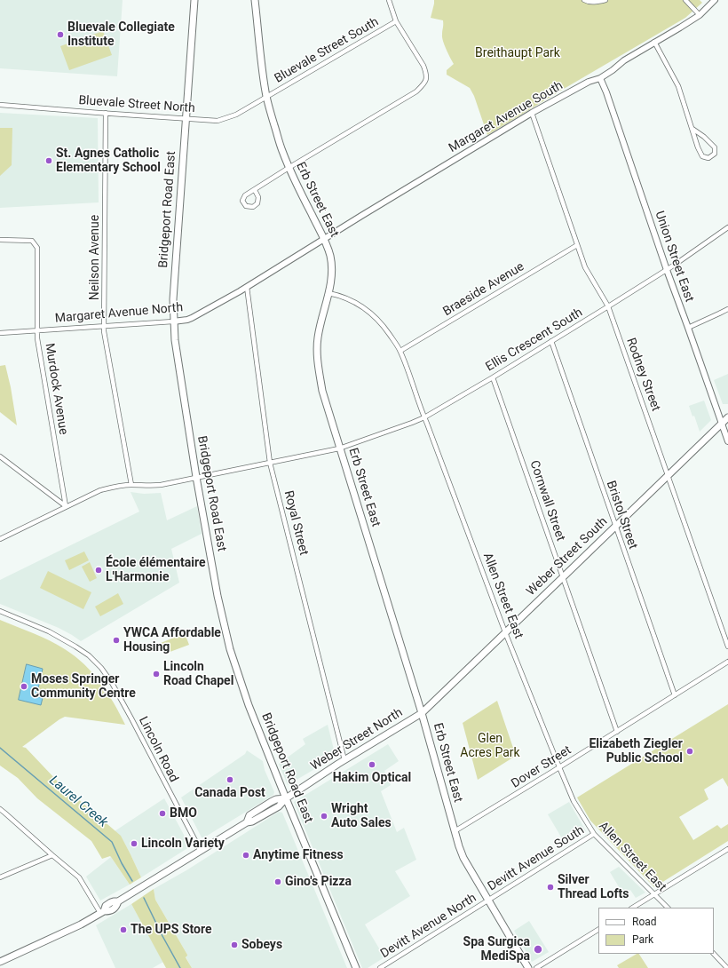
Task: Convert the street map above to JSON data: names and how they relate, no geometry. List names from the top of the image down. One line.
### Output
{"streets":{"main road":["Erb Street East","Bridgeport Road East","Weber Street South","Weber Street North"],"street":["Bluevale Street South","Bluevale Street North","Margaret Avenue South","Union Street East","Neilson Avenue","Braeside Avenue","Margaret Avenue North","Ellis Crescent South","Rodney Street","Murdock Avenue","Cornwall Street","Bristol Street","Royal Street","Allen Street East","Lincoln Road","Dover Street","Devitt Avenue South","Devitt Avenue North"]},"crossings":[["Bluevale Street South","Bluevale Street North"],["Bluevale Street South","Erb Street East"],["Bluevale Street North","Erb Street East"],["Bluevale Street North","Bridgeport Road East"],["Bluevale Street North","Neilson Avenue"],["Margaret Avenue South","Erb Street East"],["Margaret Avenue South","Union Street East"],["Margaret Avenue South","Margaret Avenue North"],["Margaret Avenue South","Rodney Street"],["Erb Street East","Margaret Avenue North"],["Erb Street East","Ellis Crescent South"],["Erb Street East","Weber Street South"],["Erb Street East","Allen Street East"],["Erb Street East","Weber Street North"],["Erb Street East","Dover Street"],["Erb Street East","Devitt Avenue South"],["Erb Street East","Devitt Avenue North"],["Bridgeport Road East","Margaret Avenue North"],["Bridgeport Road East","Ellis Crescent South"],["Bridgeport Road East","Weber Street North"],["Union Street East","Ellis Crescent South"],["Union Street East","Weber Street South"],["Neilson Avenue","Margaret Avenue North"],["Neilson Avenue","Ellis Crescent South"],["Braeside Avenue","Rodney Street"],["Braeside Avenue","Allen Street East"],["Margaret Avenue North","Murdock Avenue"],["Margaret Avenue North","Royal Street"],["Ellis Crescent South","Rodney Street"],["Ellis Crescent South","Murdock Avenue"],["Ellis Crescent South","Cornwall Street"],["Ellis Crescent South","Bristol Street"],["Ellis Crescent South","Royal Street"],["Ellis Crescent South","Allen Street East"],["Rodney Street","Weber Street South"],["Cornwall Street","Weber Street South"],["Cornwall Street","Dover Street"],["Bristol Street","Weber Street South"],["Bristol Street","Dover Street"],["Royal Street","Weber Street North"],["Weber Street South","Allen Street East"],["Weber Street South","Weber Street North"],["Allen Street East","Dover Street"],["Allen Street East","Devitt Avenue South"],["Weber Street North","Lincoln Road"],["Devitt Avenue South","Devitt Avenue North"]],"water":["Laurel Creek"],"parks":["Breithaupt Park","Glen Acres Park"],"places":["Bluevale Collegiate Institute","St. Agnes Catholic Elementary School","École élémentaire L'Harmonie","YWCA Affordable Housing","Lincoln Road Chapel","Moses Springer Community Centre","Elizabeth Ziegler Public School","Hakim Optical","Canada Post","BMO","Wright Auto Sales","Lincoln Variety","Anytime Fitness","Gino's Pizza","Silver Thread Lofts","The UPS Store","Sobeys","Spa Surgica MediSpa"],"legend":["Road","Park"]}
